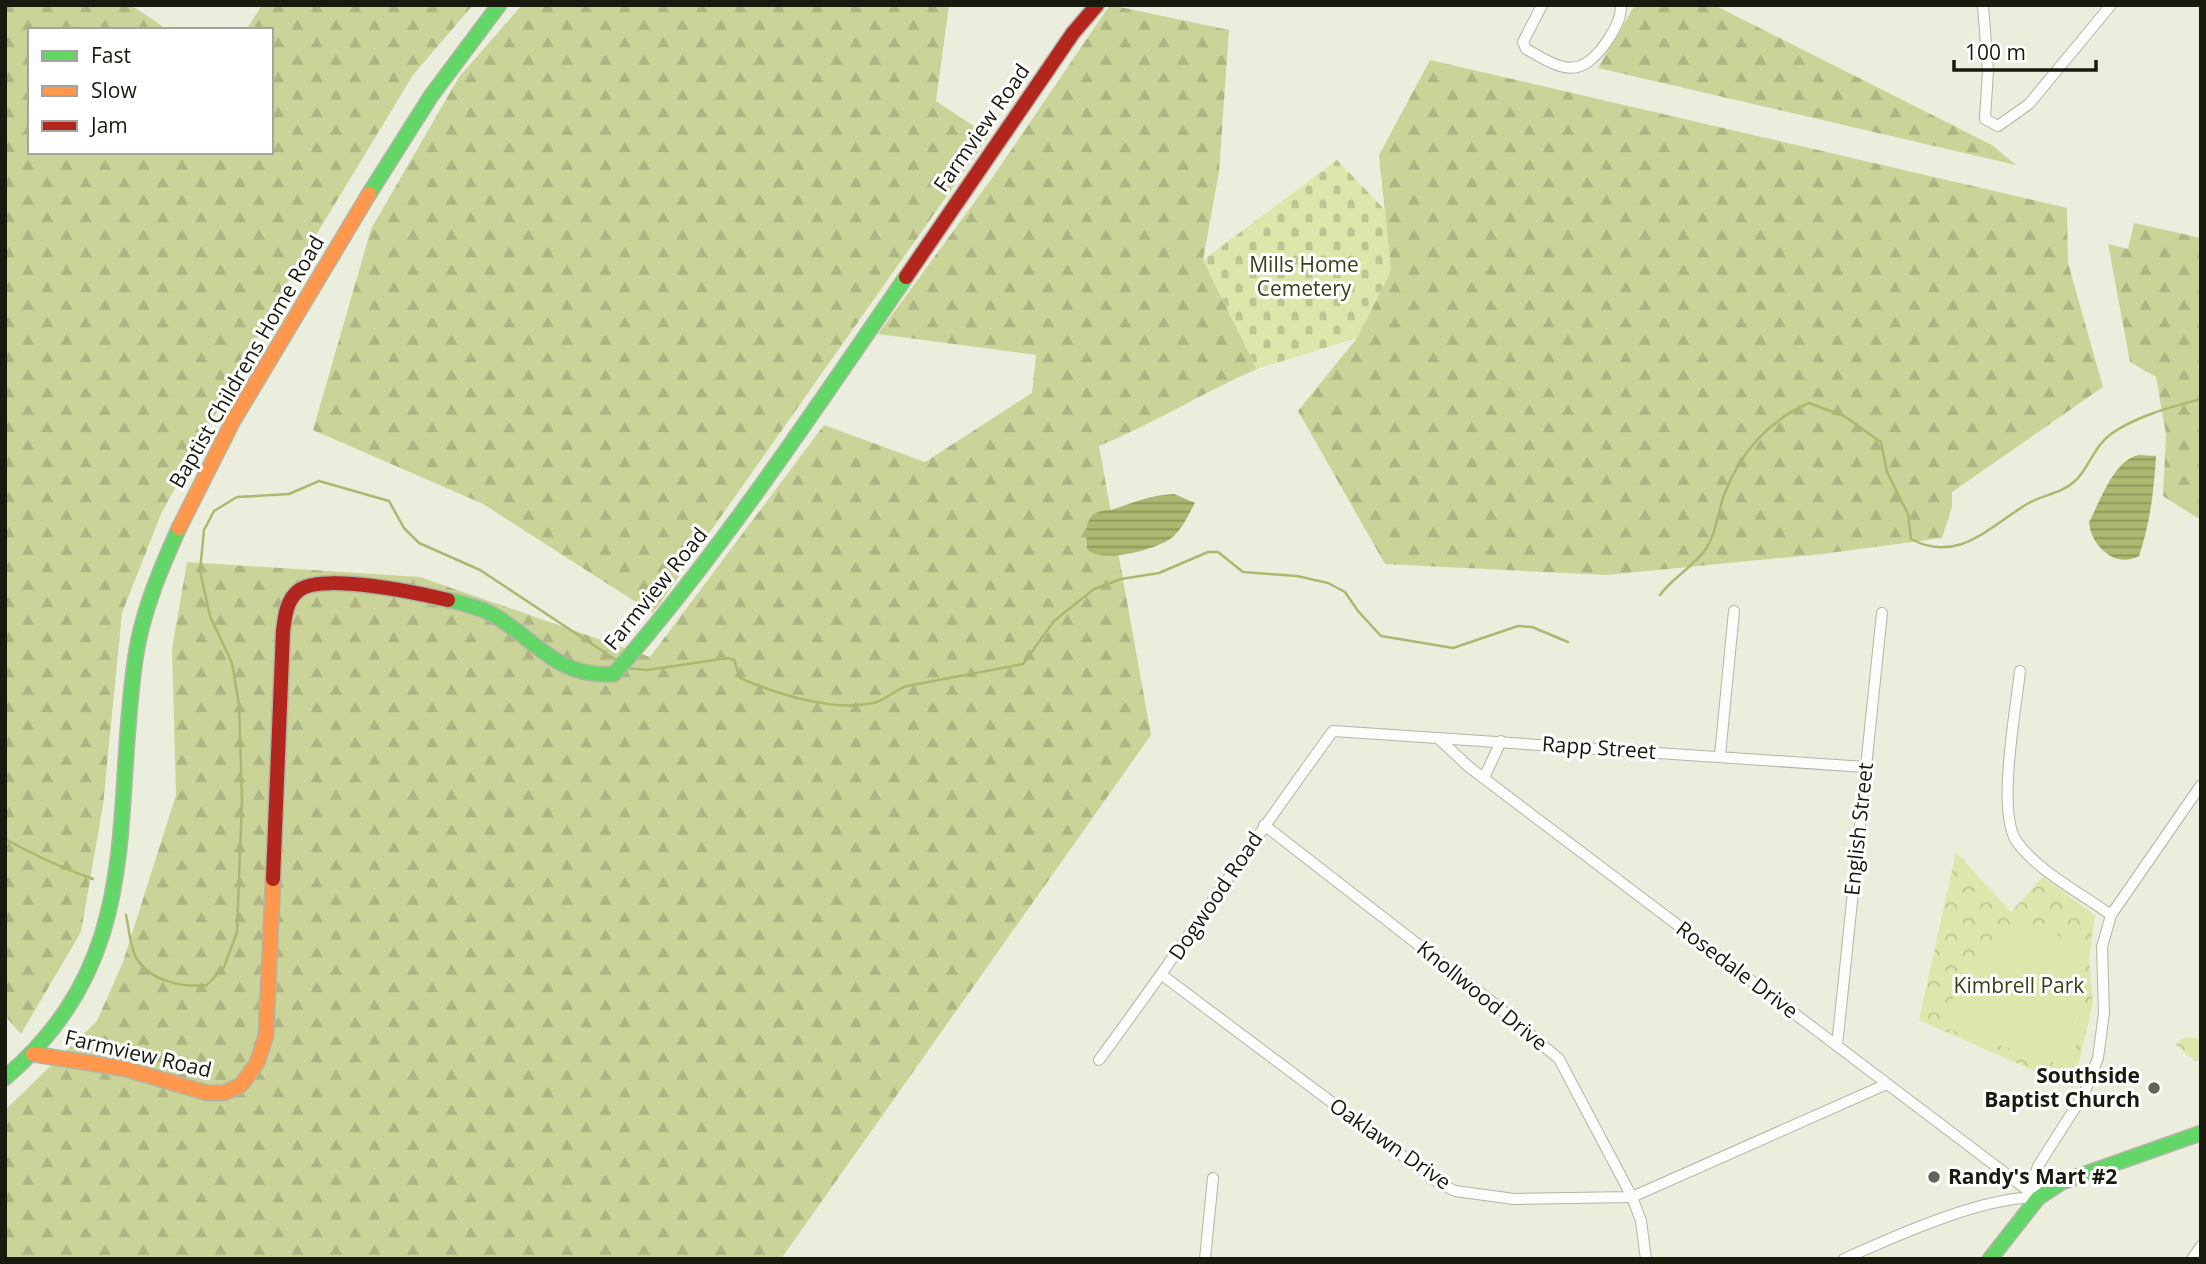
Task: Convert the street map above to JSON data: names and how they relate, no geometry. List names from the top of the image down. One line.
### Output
{"streets":{"street":["Farmview Road","Baptist Childrens Home Road","Rapp Street","English Street","Dogwood Road","Rosedale Drive","Knollwood Drive","Oaklawn Drive"]},"crossings":[["Farmview Road","Baptist Childrens Home Road"],["Rapp Street","English Street"],["Rapp Street","Dogwood Road"],["Rapp Street","Rosedale Drive"],["English Street","Rosedale Drive"],["Dogwood Road","Knollwood Drive"],["Dogwood Road","Oaklawn Drive"],["Rosedale Drive","Oaklawn Drive"],["Knollwood Drive","Oaklawn Drive"]],"parks":["Mills Home Cemetery","Kimbrell Park"],"places":["Southside Baptist Church","Randy's Mart #2"],"legend":["Fast","Slow","Jam"],"scale_bar":"100 m"}
